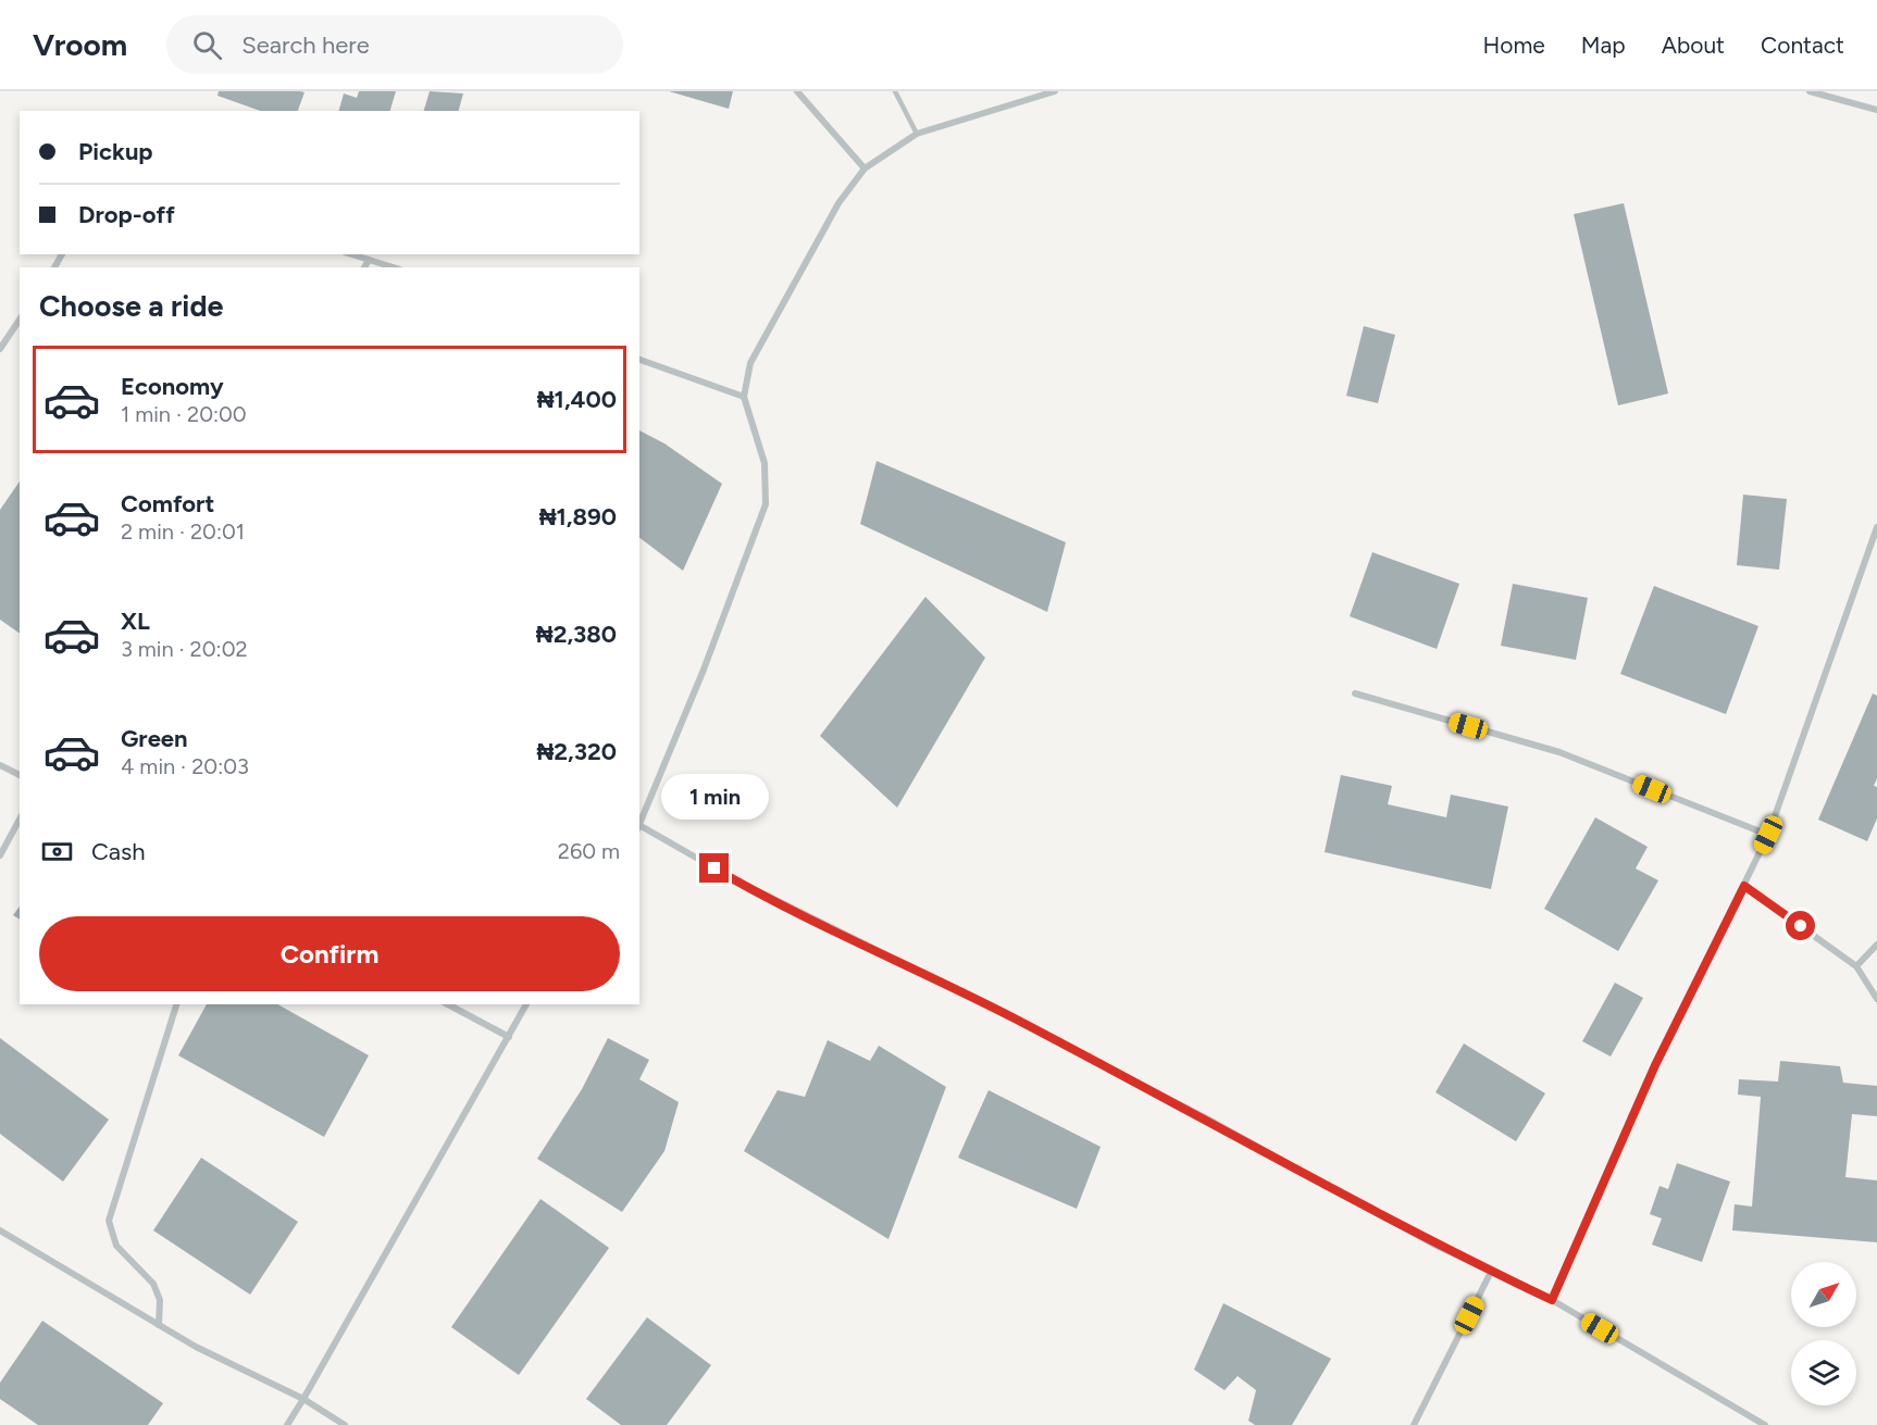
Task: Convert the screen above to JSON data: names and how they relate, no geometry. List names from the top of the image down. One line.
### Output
{"north":"top right","page":{"header":"Vroom","search":"Search here","nav":["Home","Map","About","Contact"],"banner":["Pickup","Drop-off"],"heading":"Choose a ride","list":[{"name":"Economy","note":"1 min · 20:00","value":"₦1,400"},{"name":"Comfort","note":"2 min · 20:01","value":"₦1,890"},{"name":"XL","note":"3 min · 20:02","value":"₦2,380"},{"name":"Green","note":"4 min · 20:03","value":"₦2,320"}],"bubble":"1 min","pay":["Cash","260 m"],"buttons":"Confirm"}}
